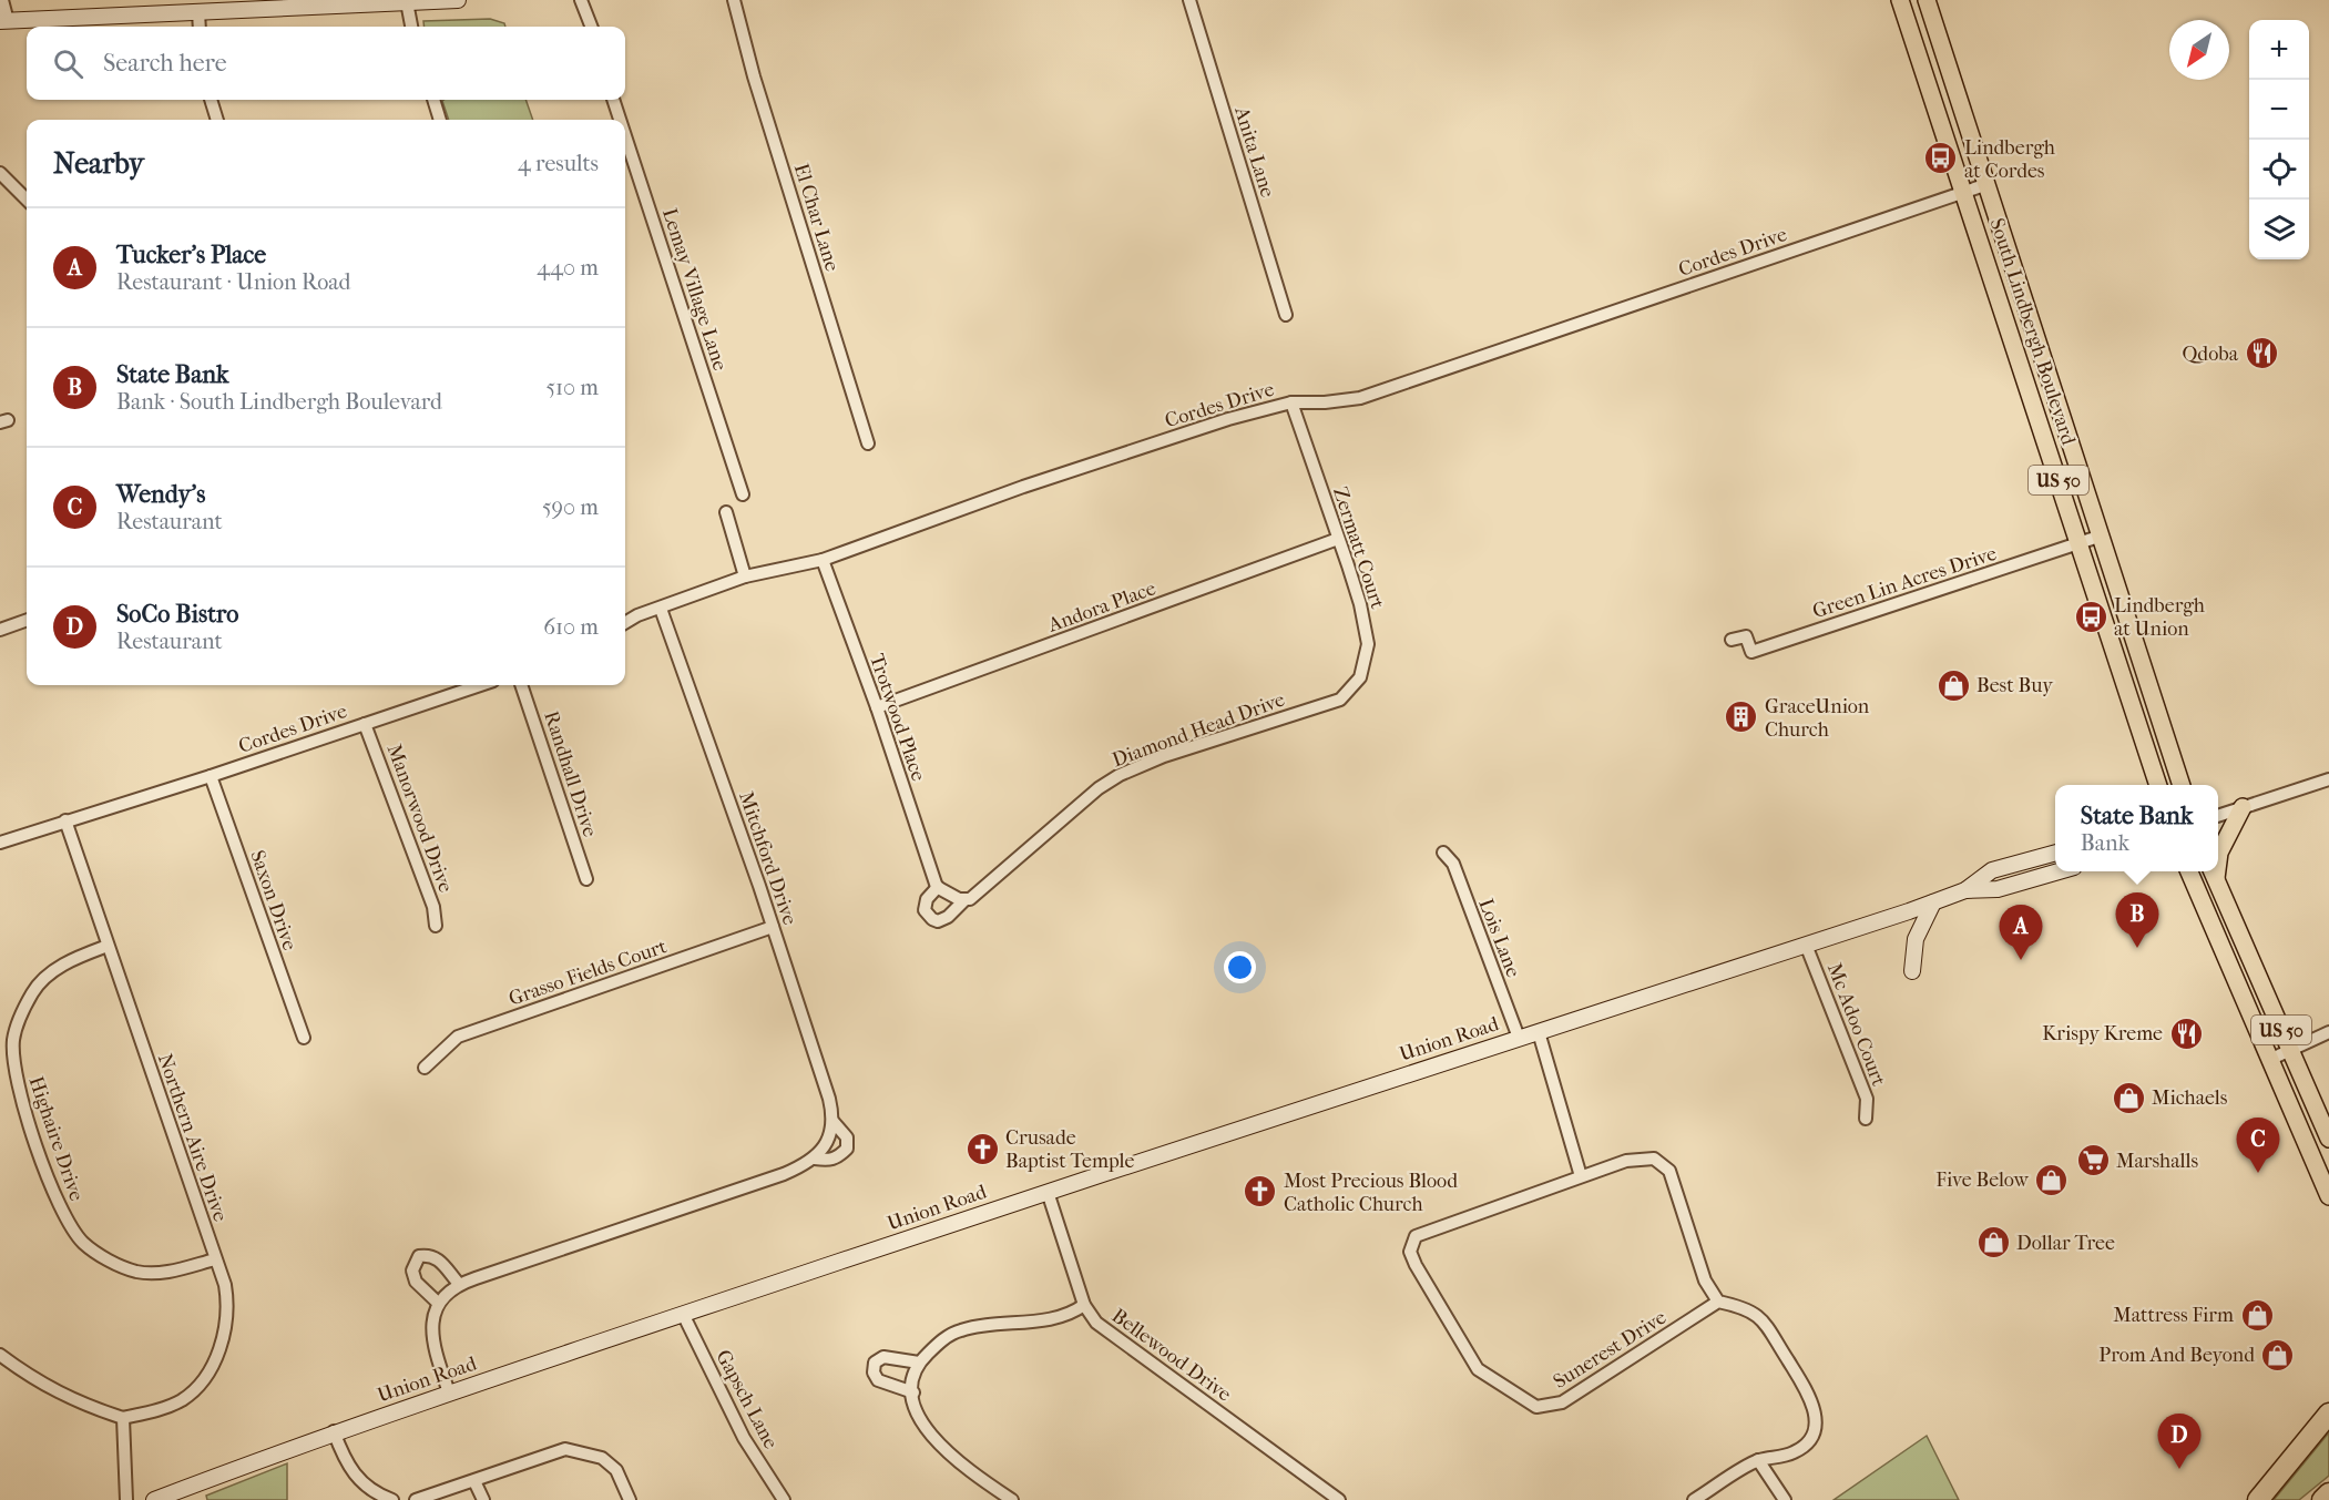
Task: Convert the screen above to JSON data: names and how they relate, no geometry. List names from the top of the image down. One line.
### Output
{"streets":{"main road":["South Lindbergh Boulevard","US 50","Union Road"],"street":["Anita Lane","El Char Lane","Cordes Drive","Lemay Village Lane","Zermatt Court","Green Lin Acres Drive","Andora Place","Trotwood Place","Diamond Head Drive","Randhall Drive","Manorwood Drive","Mitchford Drive","Saxon Drive","Lois Lane","Grasso Fields Court","Mc Adoo Court","Northern Aire Drive","Highaire Drive","Sunerest Drive","Bellewood Drive","Gapsch Lane"]},"crossings":[["Cordes Drive","South Lindbergh Boulevard"],["Cordes Drive","Zermatt Court"],["Cordes Drive","Trotwood Place"],["Cordes Drive","Manorwood Drive"],["Cordes Drive","Mitchford Drive"],["Cordes Drive","Saxon Drive"],["Cordes Drive","Northern Aire Drive"],["South Lindbergh Boulevard","Green Lin Acres Drive"],["Zermatt Court","Andora Place"],["Zermatt Court","Diamond Head Drive"],["Andora Place","Trotwood Place"],["Mitchford Drive","Grasso Fields Court"],["Lois Lane","Union Road"],["Mc Adoo Court","Union Road"],["Union Road","Bellewood Drive"],["Union Road","Gapsch Lane"],["Northern Aire Drive","Highaire Drive"]],"places":{"bus stop":["Lindbergh at Cordes","Lindbergh at Union"],"restaurant":["Qdoba","Krispy Kreme"],"shop":["Best Buy","Michaels","Five Below","Dollar Tree","Mattress Firm","Prom And Beyond"],"building":["GraceUnion Church"],"church":["Crusade Baptist Temple","Most Precious Blood Catholic Church"],"supermarket":["Marshalls"]},"north":"bottom left","page":{"map_buttons":["+","−"],"search":"Search here","heading":["Nearby","4 results"],"list":[{"mark":"A","name":"Tucker's Place","note":"Restaurant · Union Road","value":"440 m"},{"mark":"B","name":"State Bank","note":"Bank · South Lindbergh Boulevard","value":"510 m"},{"mark":"C","name":"Wendy's","note":"Restaurant","value":"590 m"},{"mark":"D","name":"SoCo Bistro","note":"Restaurant","value":"610 m"}],"popup":["State Bank","Bank"],"pins":["B","A","C","D"]}}
